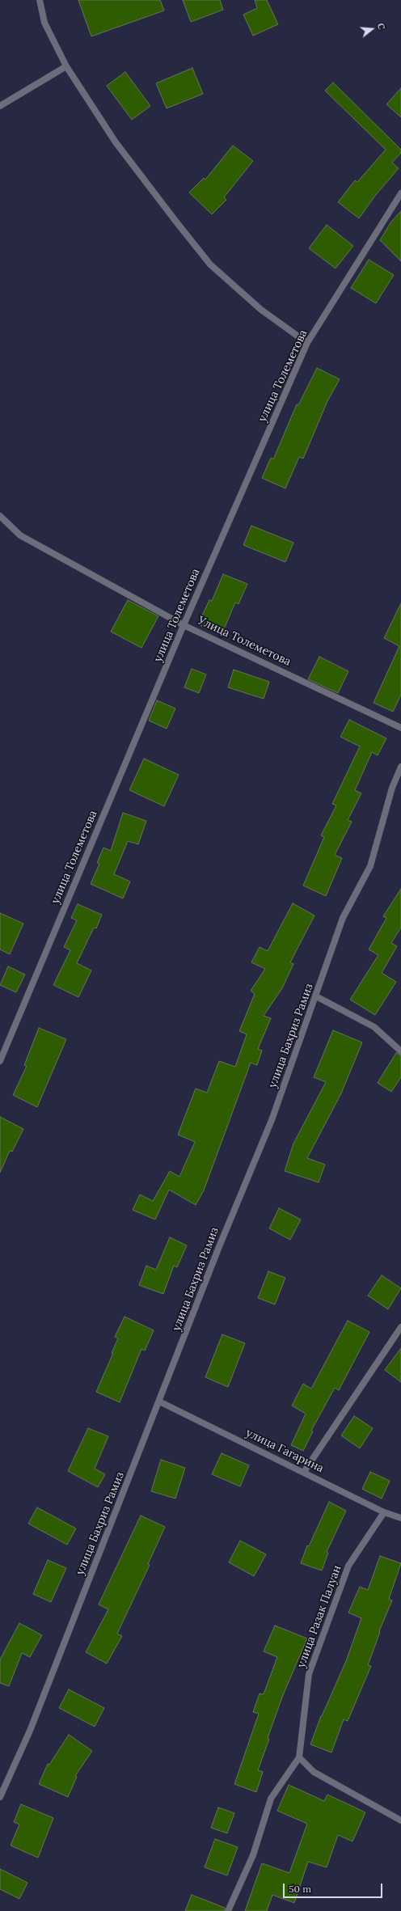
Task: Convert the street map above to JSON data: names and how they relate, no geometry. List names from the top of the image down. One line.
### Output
{"streets":{"street":["улица Толеметова","Улица Толеметова","улица Бахриз Рамиз","улица Гагарина","улица Разак Палуан"]},"crossings":[["улица Толеметова","Улица Толеметова"],["улица Бахриз Рамиз","улица Гагарина"],["улица Гагарина","улица Разак Палуан"]],"scale_bar":"50 m","north":"right"}
